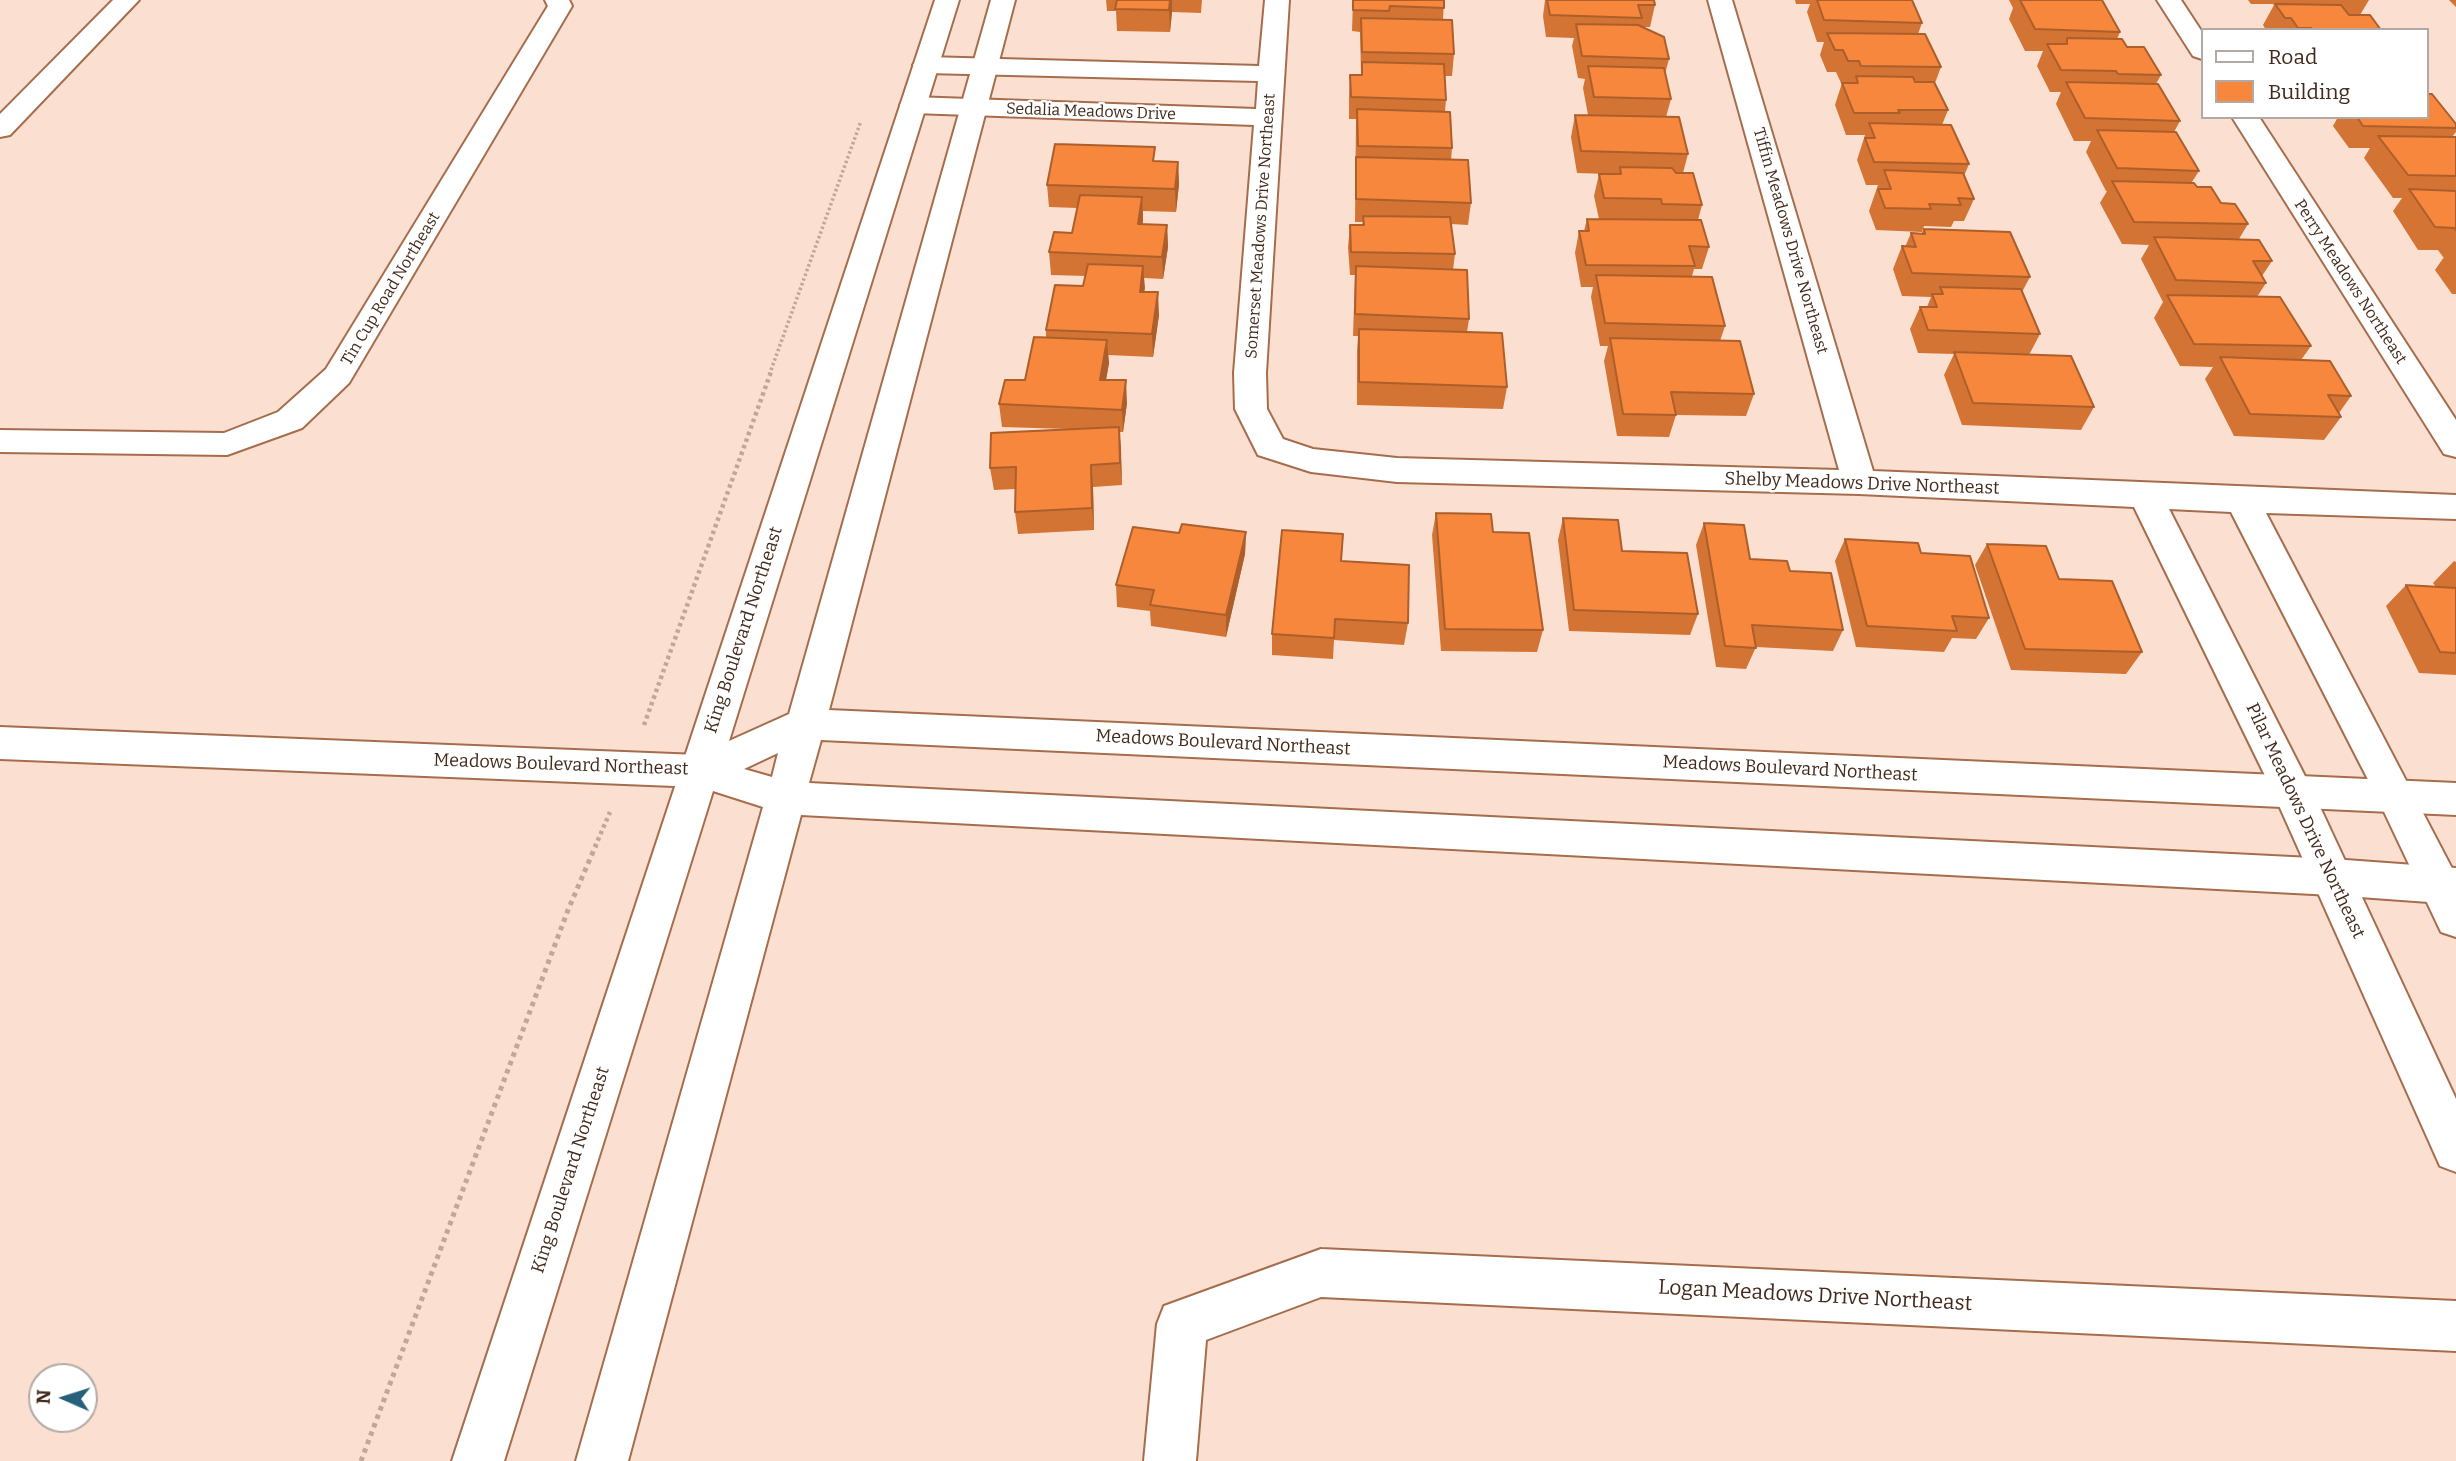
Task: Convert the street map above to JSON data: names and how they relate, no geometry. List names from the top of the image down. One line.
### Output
{"streets":{"street":["Sedalia Meadows Drive","Somerset Meadows Drive Northeast","Tiffin Meadows Drive Northeast","Perry Meadows Northeast","Tin Cup Road Northeast","Shelby Meadows Drive Northeast","King Boulevard Northeast","Meadows Boulevard Northeast","Pilar Meadows Drive Northeast","Logan Meadows Drive Northeast"]},"crossings":[["Sedalia Meadows Drive","Somerset Meadows Drive Northeast"],["Sedalia Meadows Drive","King Boulevard Northeast"],["Somerset Meadows Drive Northeast","Shelby Meadows Drive Northeast"],["Tiffin Meadows Drive Northeast","Shelby Meadows Drive Northeast"],["Shelby Meadows Drive Northeast","Pilar Meadows Drive Northeast"],["King Boulevard Northeast","Meadows Boulevard Northeast"],["Meadows Boulevard Northeast","Pilar Meadows Drive Northeast"]],"legend":["Road","Building"],"north":"left"}
